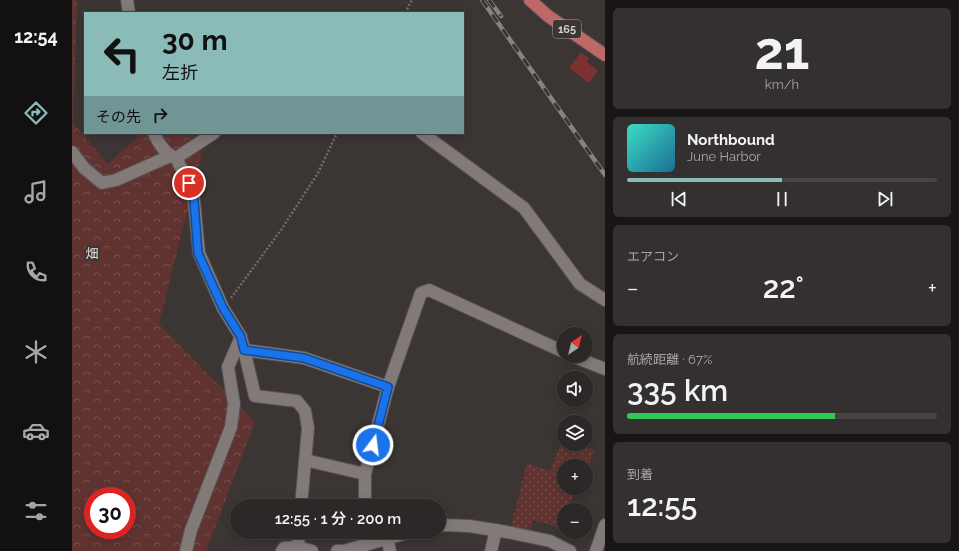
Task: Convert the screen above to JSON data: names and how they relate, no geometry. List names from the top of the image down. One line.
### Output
{"streets":{"highway":["165"]},"districts":["畑"],"north":"top right","page":{"tabs":"12:54","tile":[["21","km/h"],"エアコン",["航続距離 · 67%","335 km"],["到着","12:55"]],"turn":["30 m","左折"],"then":"その先","song":["Northbound","June Harbor"],"heat":["−","22°","+"],"map_buttons":["+","−"],"limit":"30","trip":"12:55 · 1 分 · 200 m"}}
